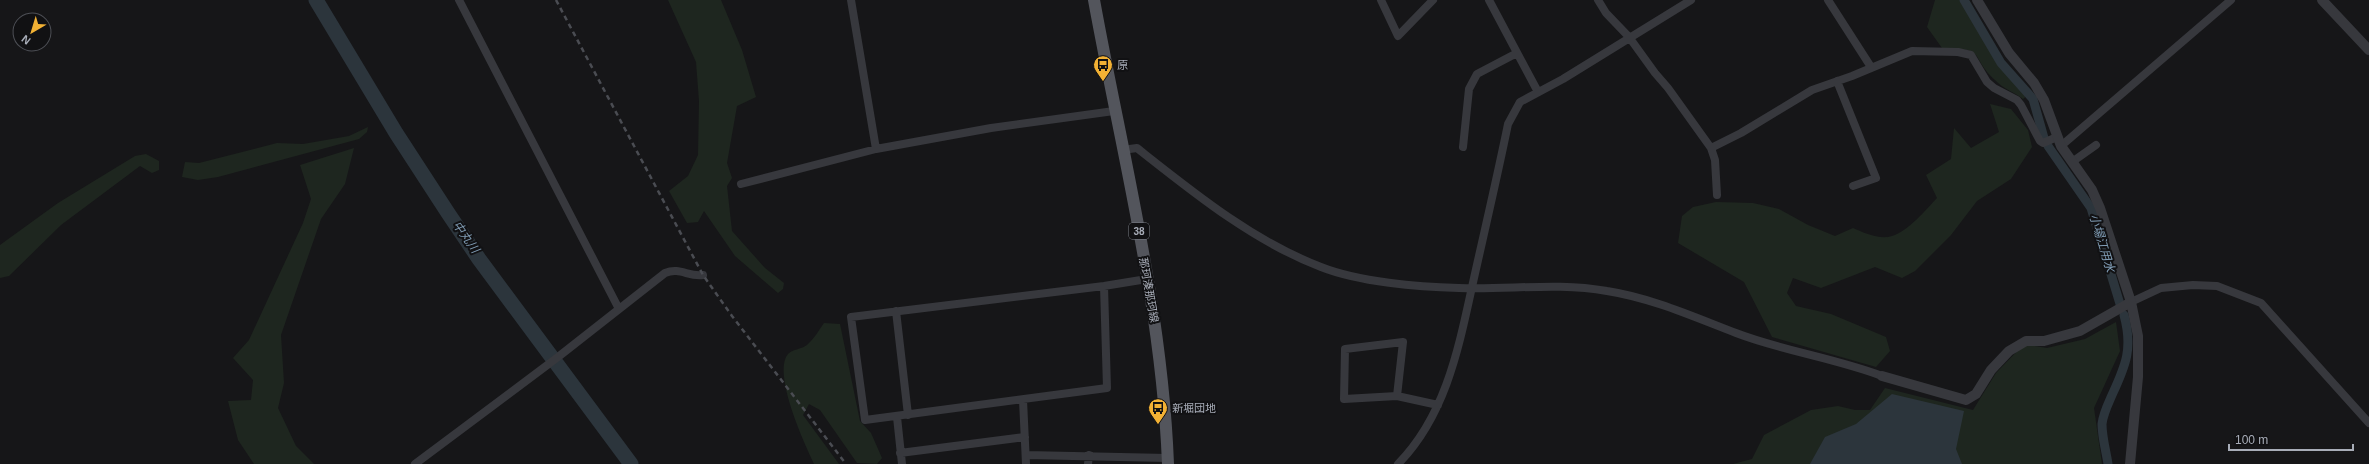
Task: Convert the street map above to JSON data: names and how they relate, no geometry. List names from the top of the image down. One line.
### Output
{"streets":{"main road":["38","那珂湊那珂線"]},"water":["中丸川","小場江用水"],"places":{"bus stop":["原","新堀団地"]},"scale_bar":"100 m","north":"bottom left"}
